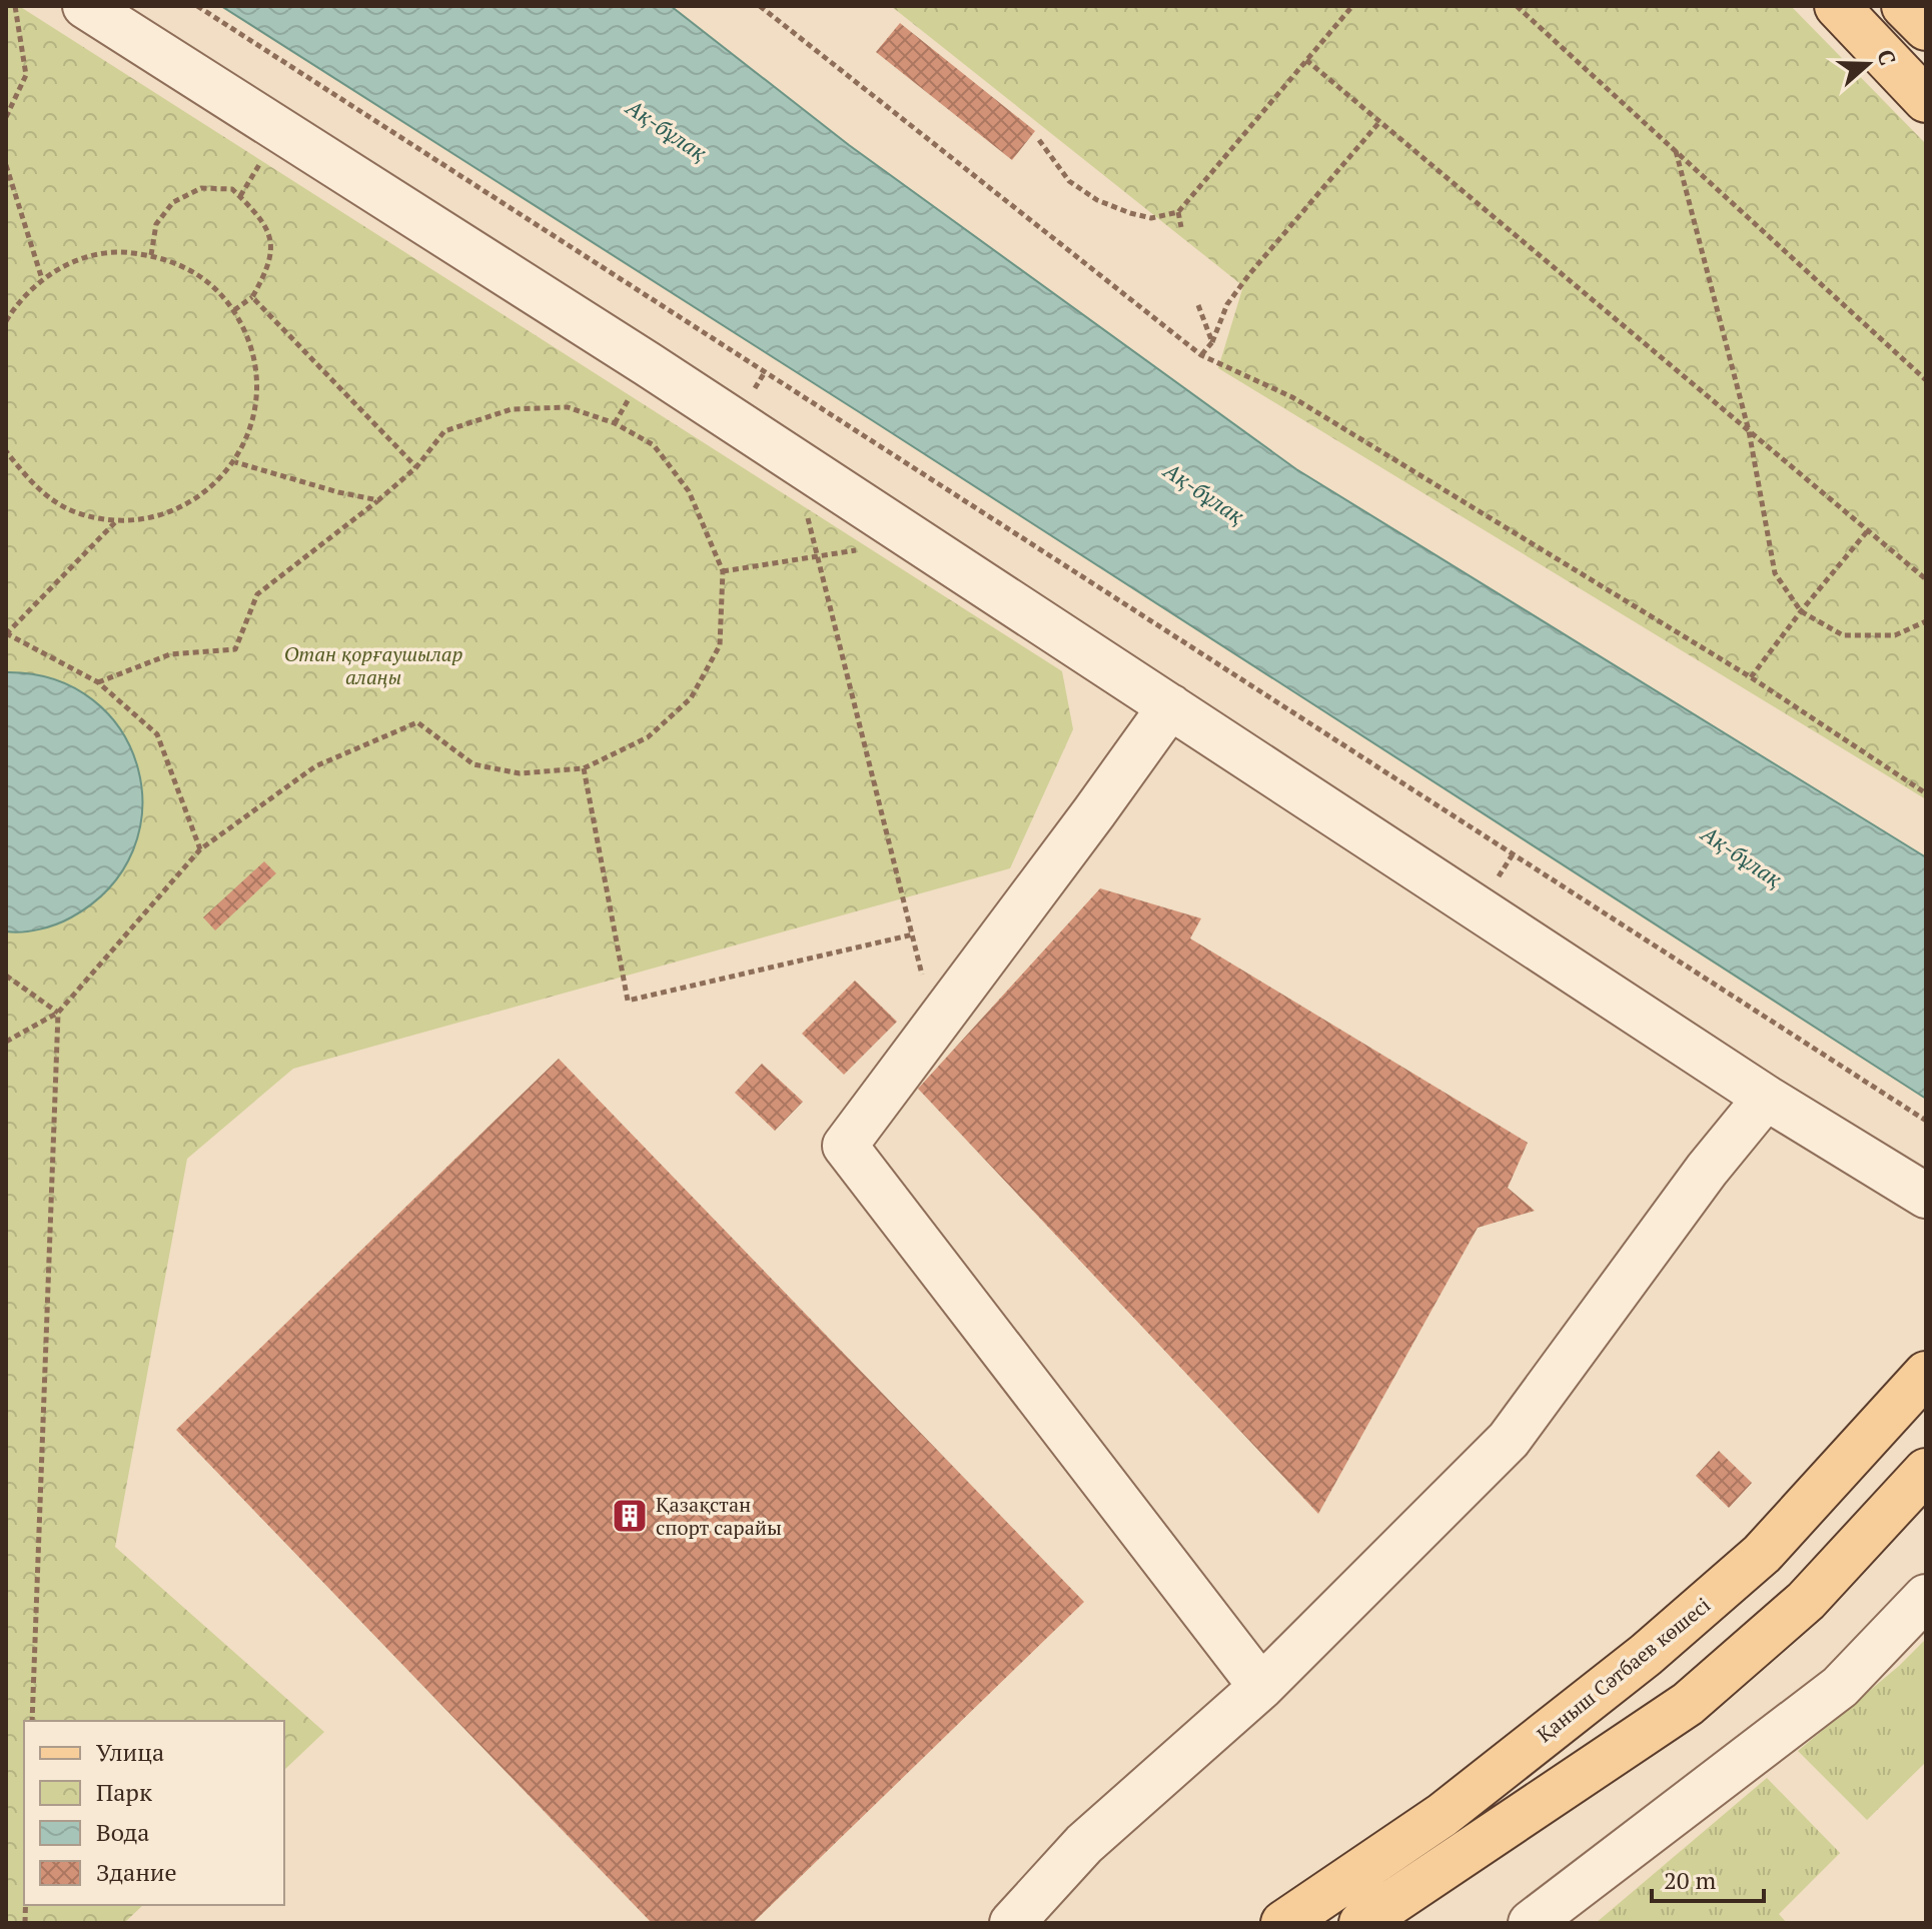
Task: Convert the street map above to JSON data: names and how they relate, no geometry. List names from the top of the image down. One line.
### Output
{"streets":{"main road":["Қаныш Сәтбаев көшесі"]},"water":["Ақ-бұлақ"],"parks":["Отан қорғаушылар алаңы"],"places":{"building":["Қазақстан спорт сарайы"]},"legend":["Улица","Парк","Вода","Здание"],"scale_bar":"20 m","north":"right"}
